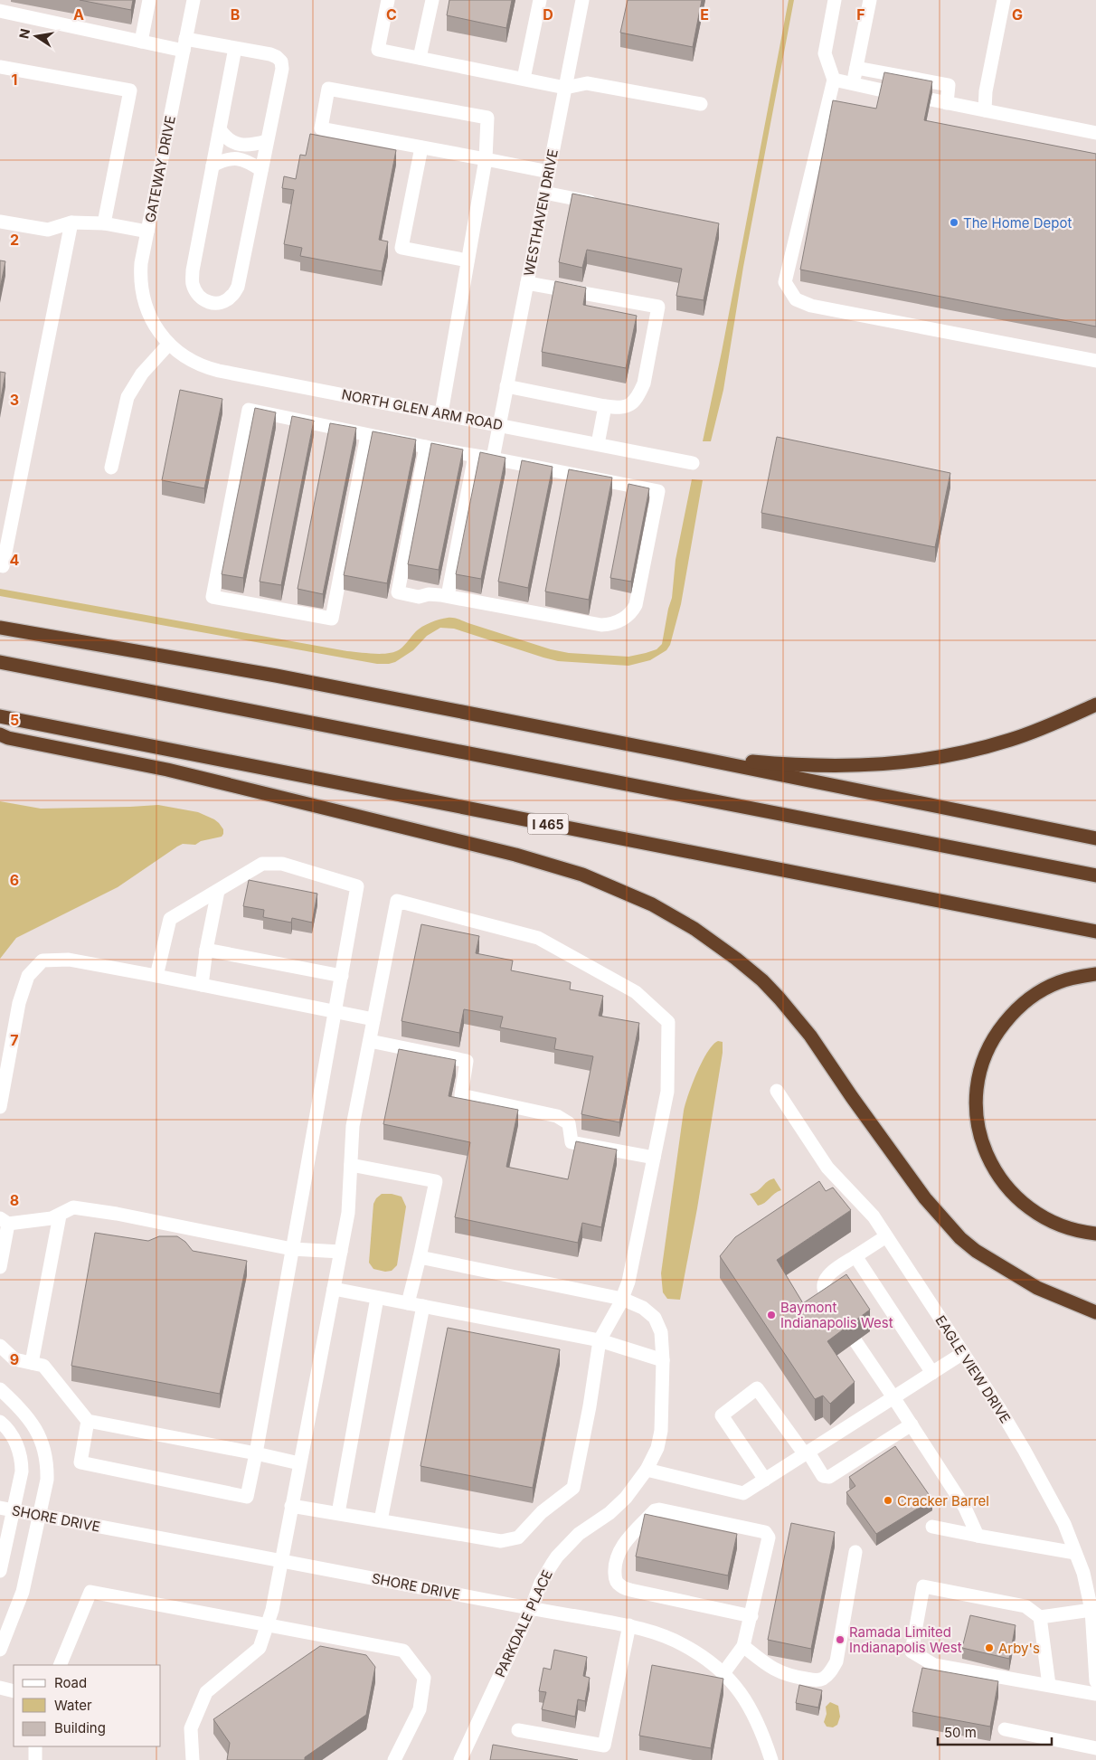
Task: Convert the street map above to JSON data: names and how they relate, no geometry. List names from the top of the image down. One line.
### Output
{"streets":{"highway":["I 465"],"street":["GATEWAY DRIVE","WESTHAVEN DRIVE","NORTH GLEN ARM ROAD","EAGLE VIEW DRIVE","SHORE DRIVE","PARKDALE PLACE"]},"crossings":[["GATEWAY DRIVE","NORTH GLEN ARM ROAD"],["WESTHAVEN DRIVE","NORTH GLEN ARM ROAD"],["SHORE DRIVE","PARKDALE PLACE"]],"places":["The Home Depot","Baymont Indianapolis West","Cracker Barrel","Ramada Limited Indianapolis West","Arby's"],"legend":["Road","Water","Building"],"scale_bar":"50 m","north":"left","grid":{"columns":["A","B","C","D","E","F","G"],"rows":["1","2","3","4","5","6","7","8","9"]}}
